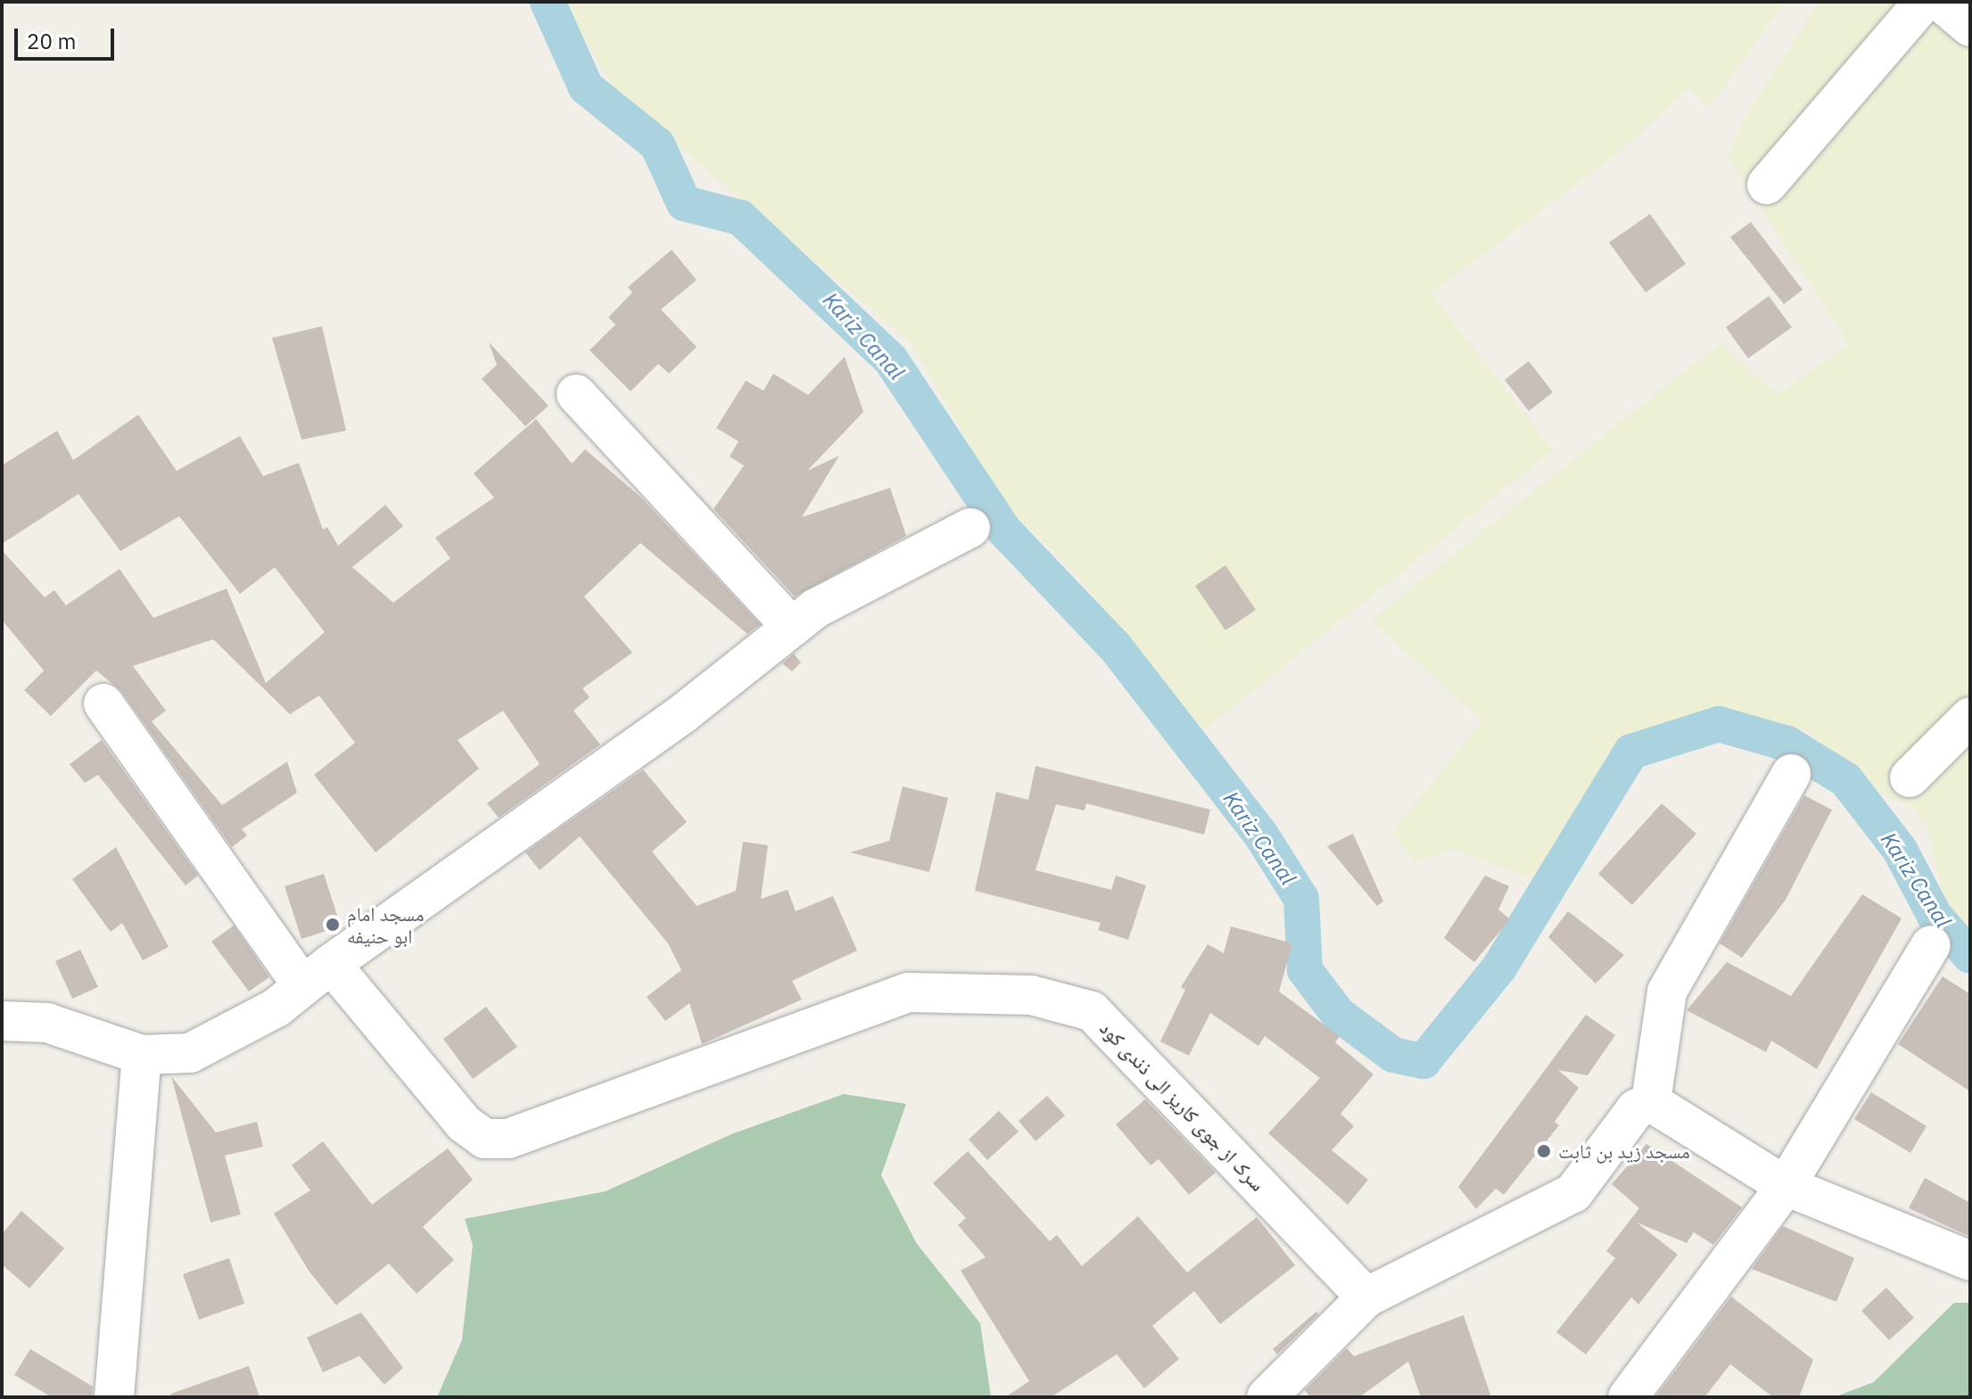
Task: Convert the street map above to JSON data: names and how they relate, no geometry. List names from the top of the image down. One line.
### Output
{"streets":{"street":["سرک از جوی کاریز الی ذندی کود"]},"water":["Kariz Canal"],"places":["مسجد امام ابو حنیفه","مسجد زید بن ثابت"],"scale_bar":"20 m"}
